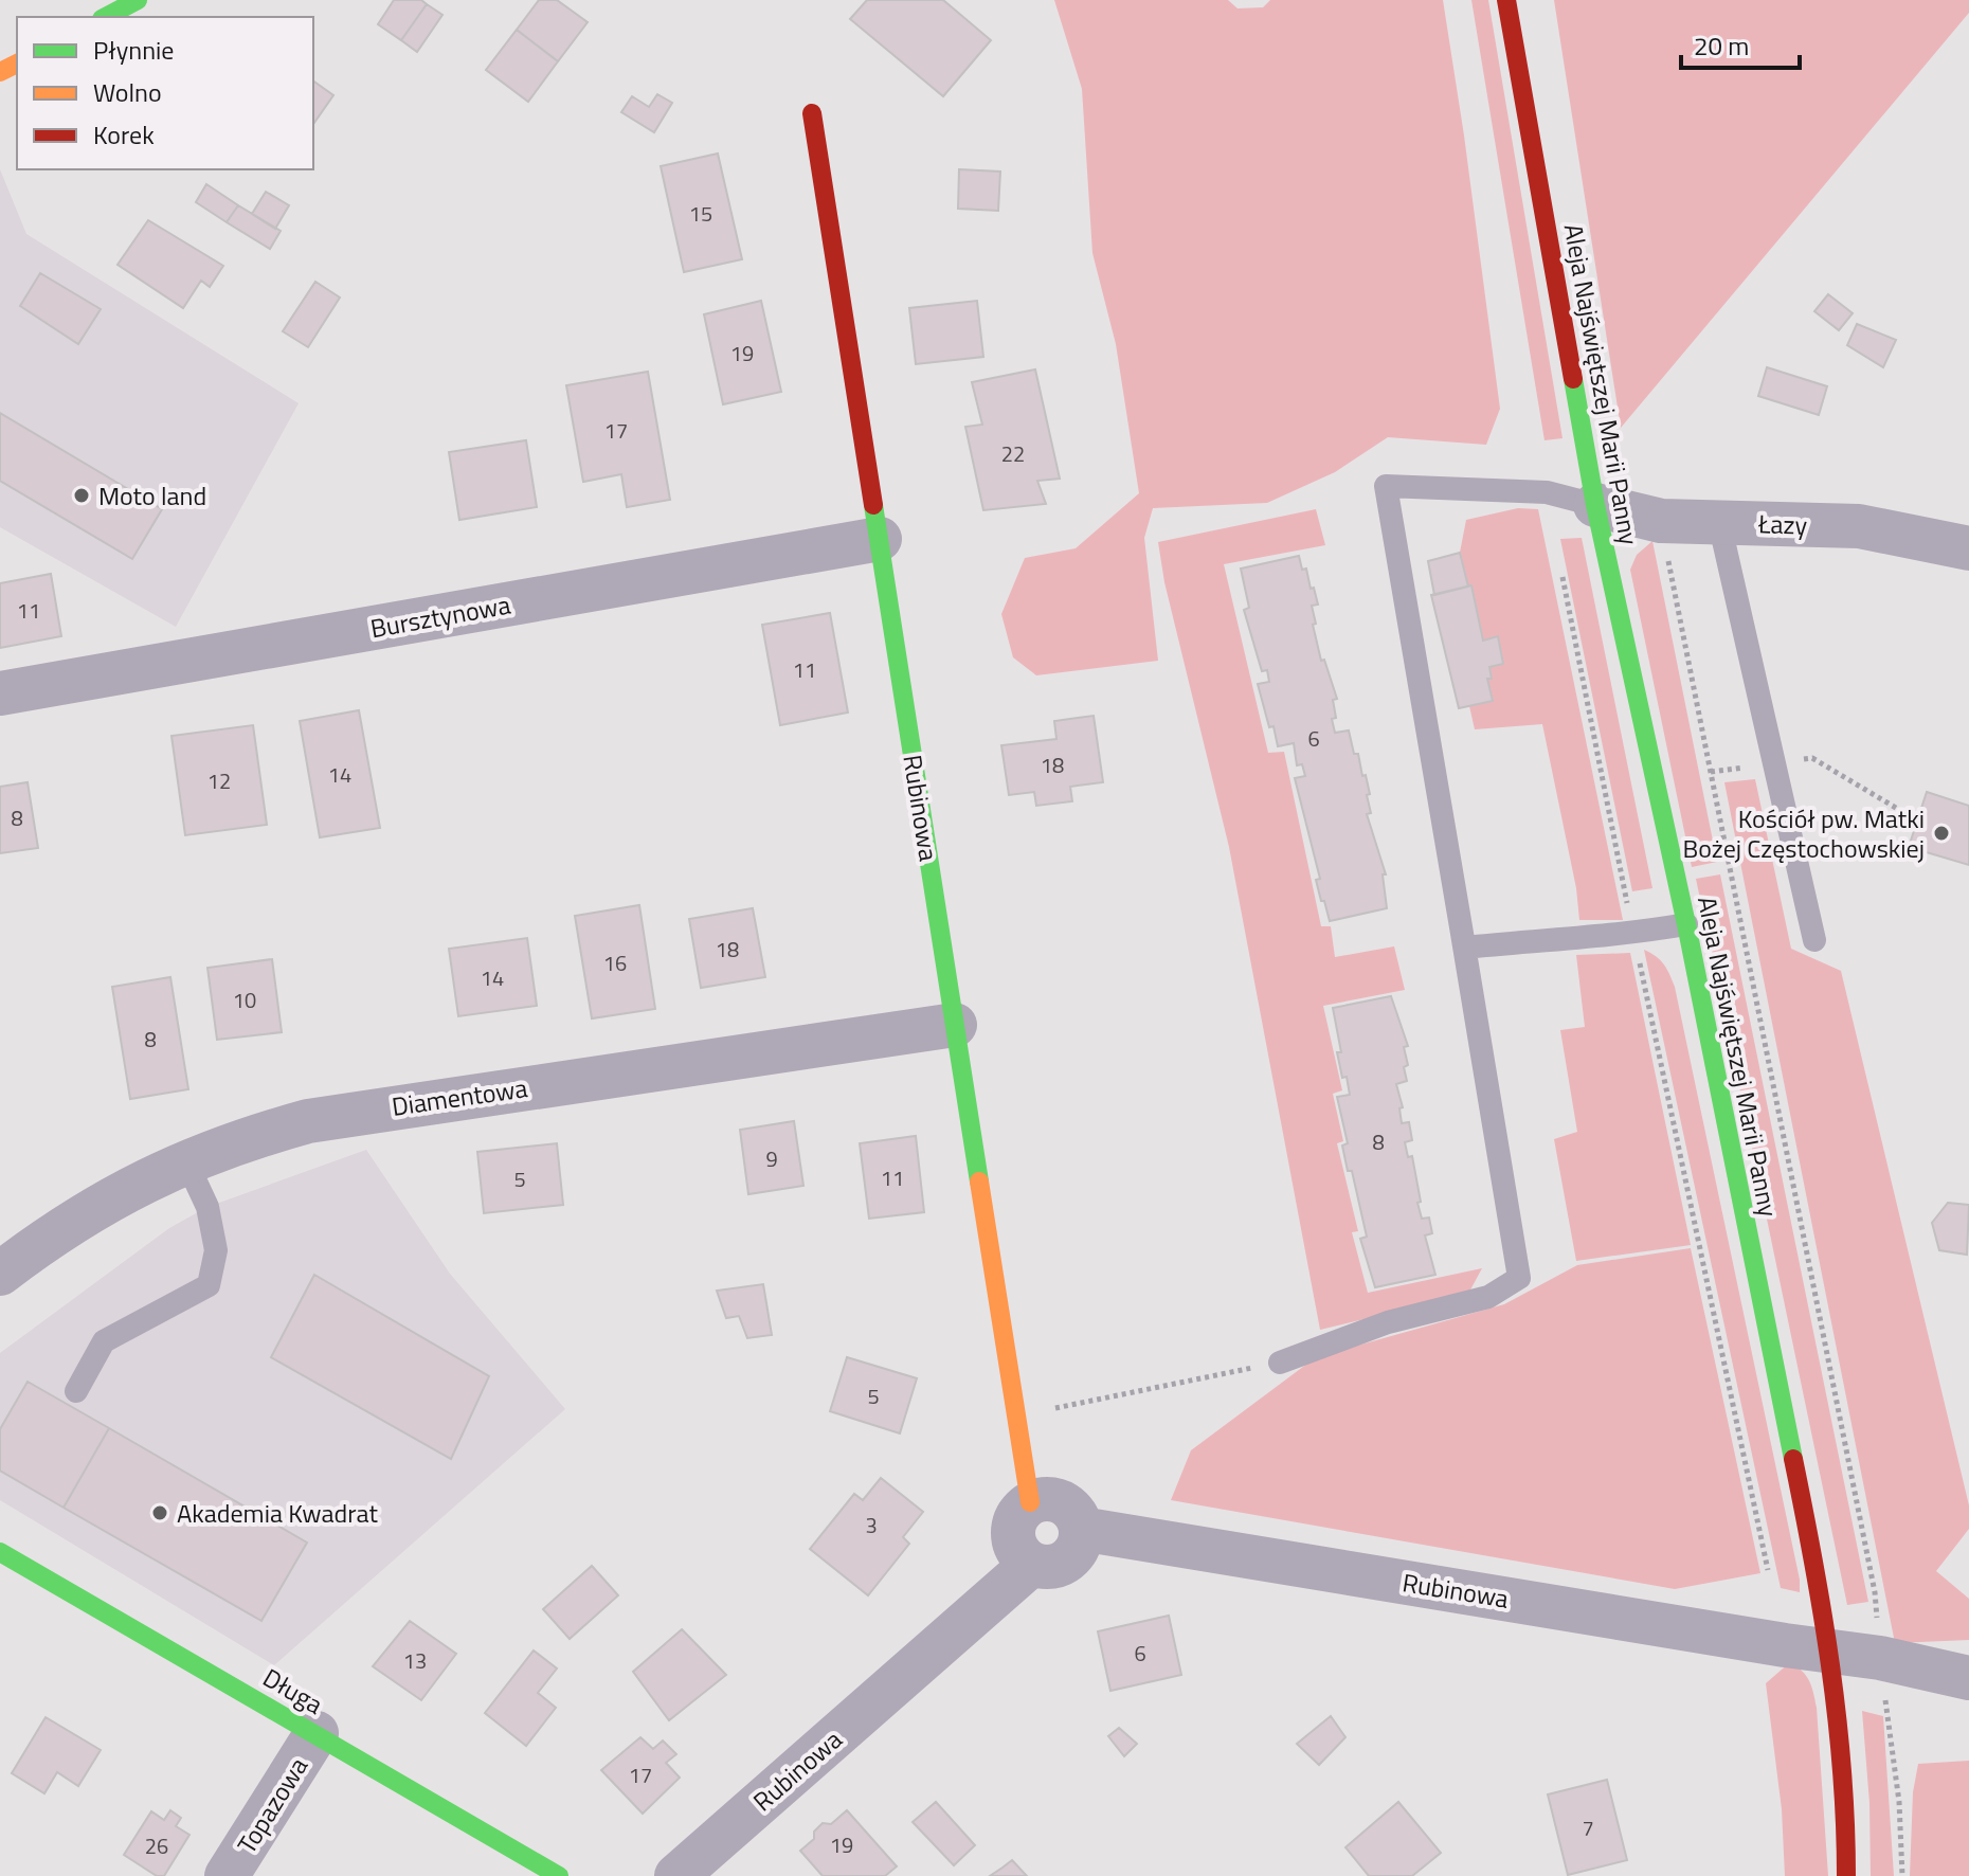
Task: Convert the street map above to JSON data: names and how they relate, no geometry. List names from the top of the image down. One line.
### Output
{"streets":{"street":["Aleja Najświętszej Marii Panny","Łazy","Bursztynowa","Rubinowa","Diamentowa","Długa","Topazowa"]},"crossings":[["Aleja Najświętszej Marii Panny","Łazy"],["Aleja Najświętszej Marii Panny","Rubinowa"],["Bursztynowa","Rubinowa"],["Rubinowa","Diamentowa"],["Długa","Topazowa"]],"places":["Moto land","Kościół pw. Matki Bożej Częstochowskiej","Akademia Kwadrat"],"house_numbers":["15","19","17","22","11","11","6","18","14","12","8","18","16","14","10","8","8","9","11","5","5","3","6","13","17","7","19","26"],"legend":["Płynnie","Wolno","Korek"],"scale_bar":"20 m"}
